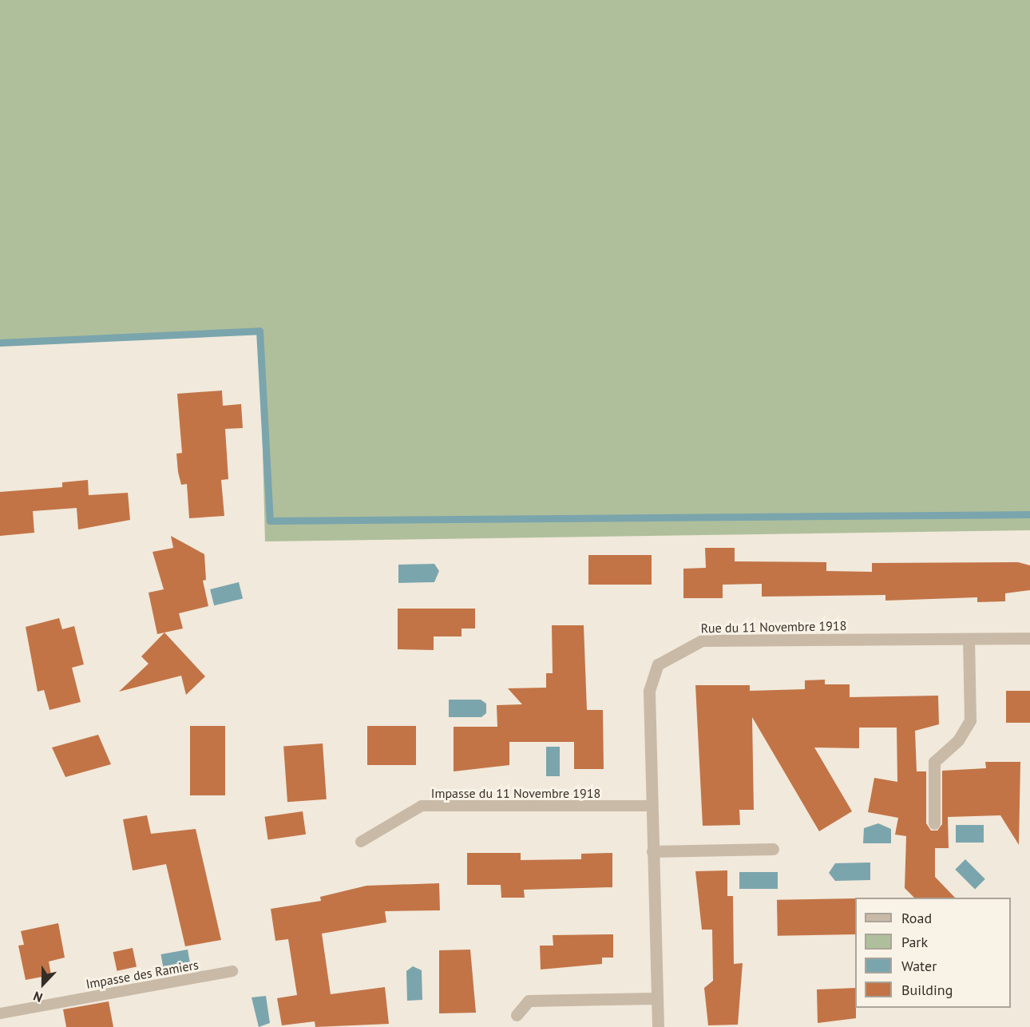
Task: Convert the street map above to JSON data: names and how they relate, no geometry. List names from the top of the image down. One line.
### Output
{"streets":{"street":["Rue du 11 Novembre 1918"],"lane":["Impasse du 11 Novembre 1918","Impasse des Ramiers"]},"crossings":[["Rue du 11 Novembre 1918","Impasse du 11 Novembre 1918"]],"legend":["Road","Park","Water","Building"],"north":"bottom"}
